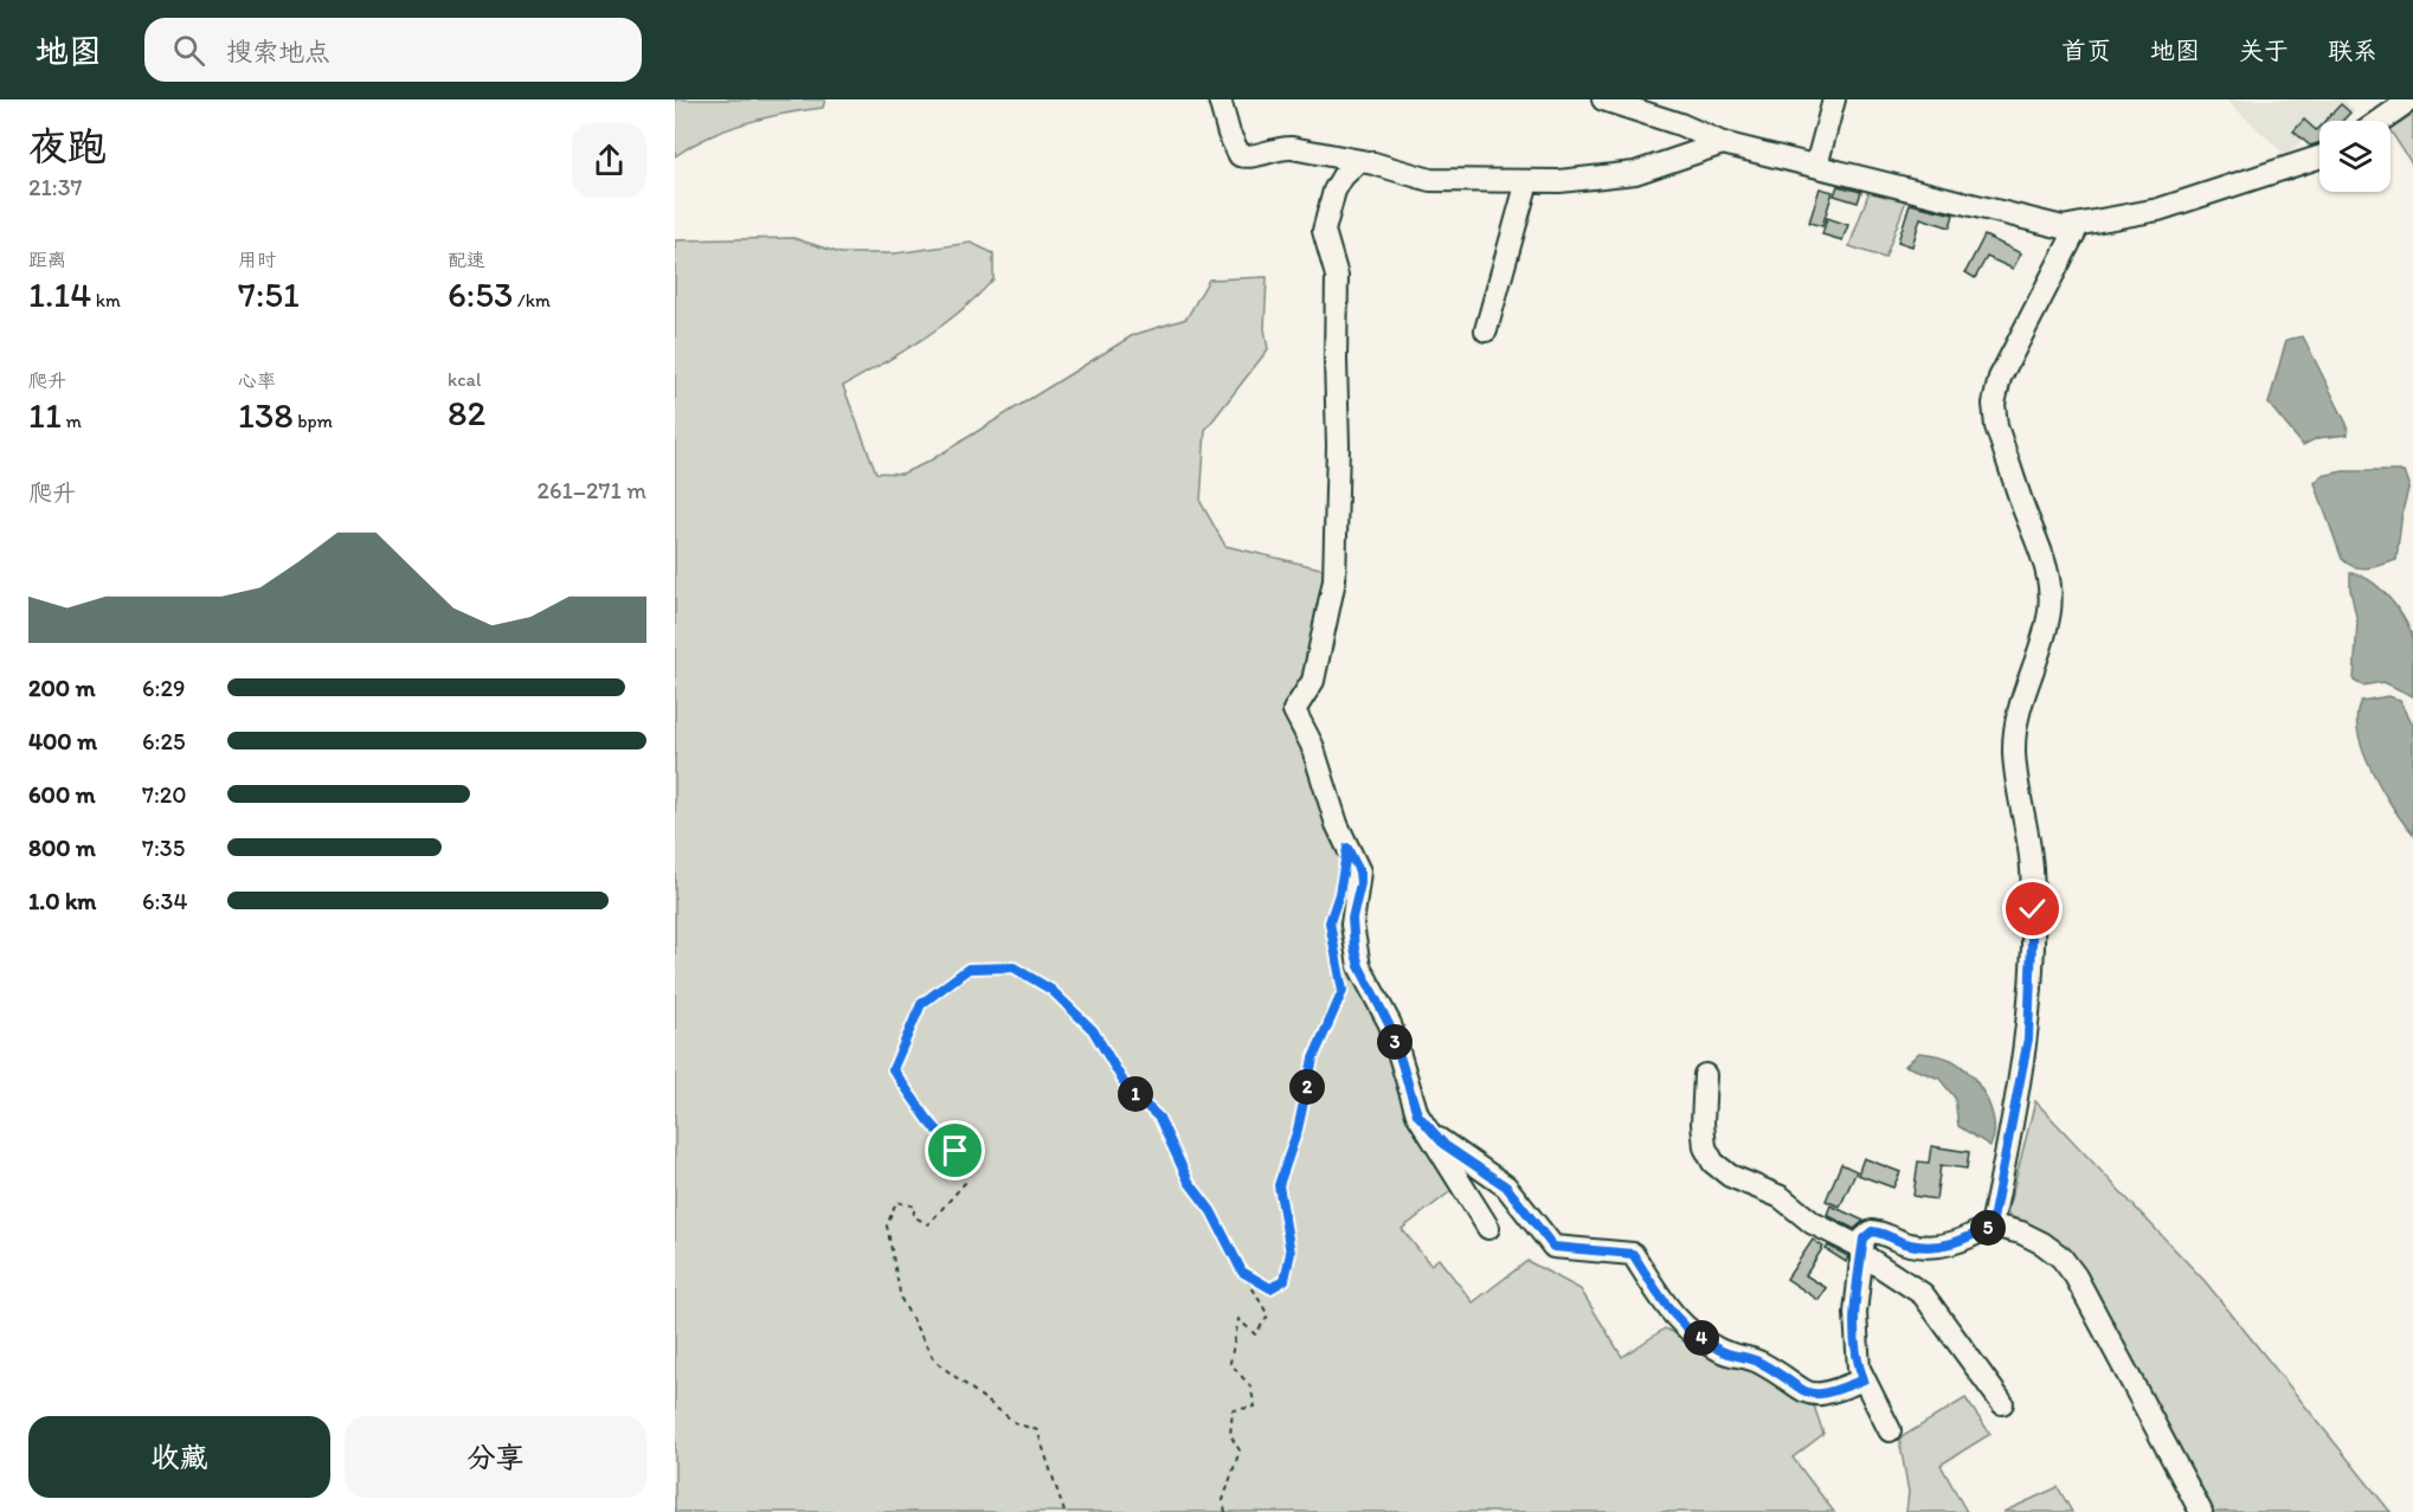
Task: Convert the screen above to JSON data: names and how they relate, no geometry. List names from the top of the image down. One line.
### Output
{"page":{"header":"地图","search":"搜索地点","nav":["首页","地图","关于","联系"],"heading":["夜跑","21:37"],"stats":[["距离","1.14 km"],["用时","7:51"],["配速","6:53 /km"],["爬升","11 m"],["心率","138 bpm"],["kcal","82"]],"chart":["爬升","261–271 m"],"list":[{"name":"200 m","note":"6:29"},{"name":"400 m","note":"6:25"},{"name":"600 m","note":"7:20"},{"name":"800 m","note":"7:35"},{"name":"1.0 km","note":"6:34"}],"pins":["3","2","1","5","4"],"buttons":["收藏","分享"]}}
